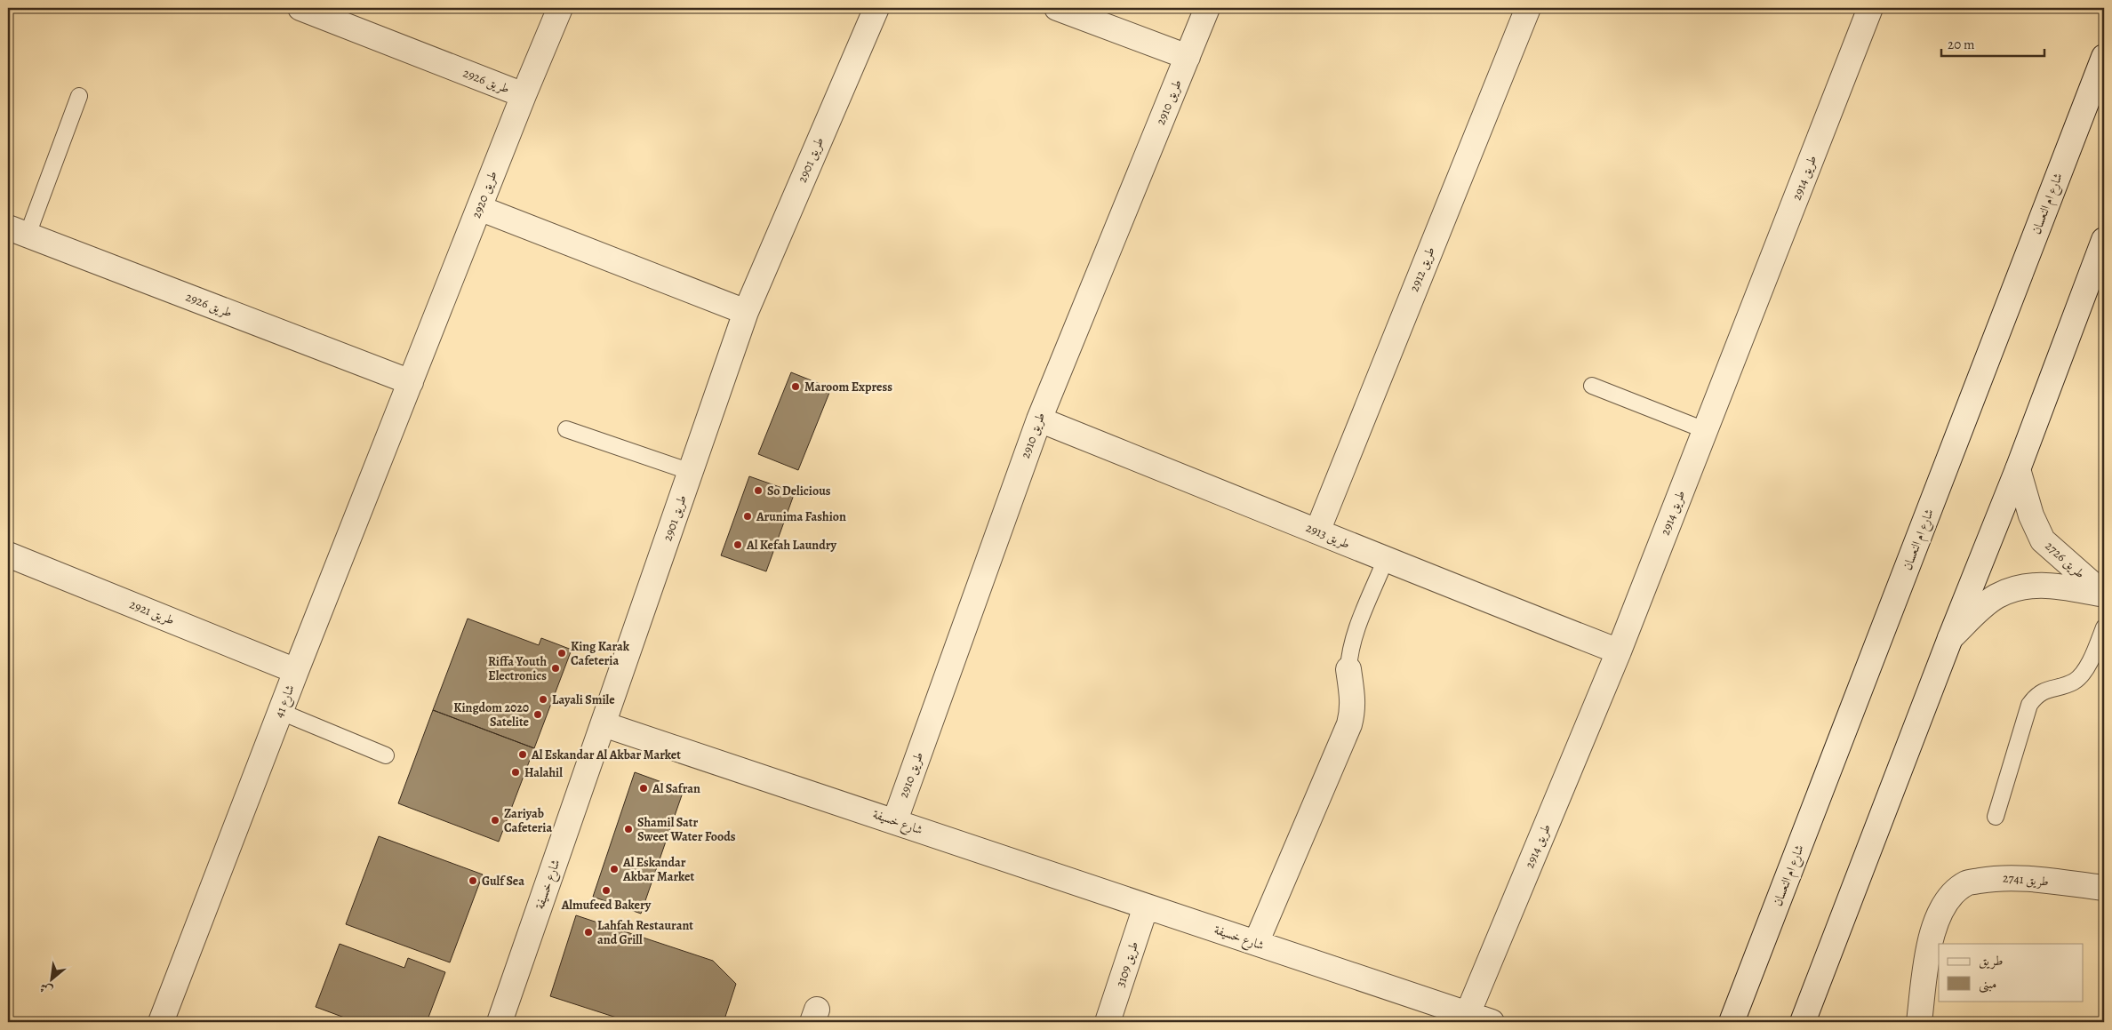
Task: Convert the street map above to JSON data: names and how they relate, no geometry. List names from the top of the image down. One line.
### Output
{"streets":{"street":["طريق 2926","طريق 2910","طريق 2901","طريق 2914","طريق 2920","شارع ام النعسان","طريق 2912","طريق 2913","طريق 2726","طريق 2921","شارع 41","شارع خسيفة","طريق 2741","طريق 3109"]},"crossings":[["طريق 2926","طريق 2920"],["طريق 2926","شارع 41"],["طريق 2910","طريق 2913"],["طريق 2910","شارع خسيفة"],["طريق 2901","شارع خسيفة"],["طريق 2914","طريق 2913"],["طريق 2914","شارع خسيفة"],["طريق 2920","شارع 41"],["طريق 2912","طريق 2913"],["طريق 2921","شارع 41"],["شارع خسيفة","طريق 3109"]],"places":["Maroom Express","So Delicious","Arunima Fashion","Al Kefah Laundry","King Karak Cafeteria","Riffa Youth Electronics","Layali Smile","Kingdom 2020 Satelite","Al Eskandar Al Akbar Market","Halahil","Al Safran","Zariyab Cafeteria","Shamil Satr Sweet Water Foods","Al Eskandar Akbar Market","Gulf Sea","Almufeed Bakery","Lahfah Restaurant and Grill"],"legend":["طريق","مبنى"],"scale_bar":"20 m","north":"bottom left"}
